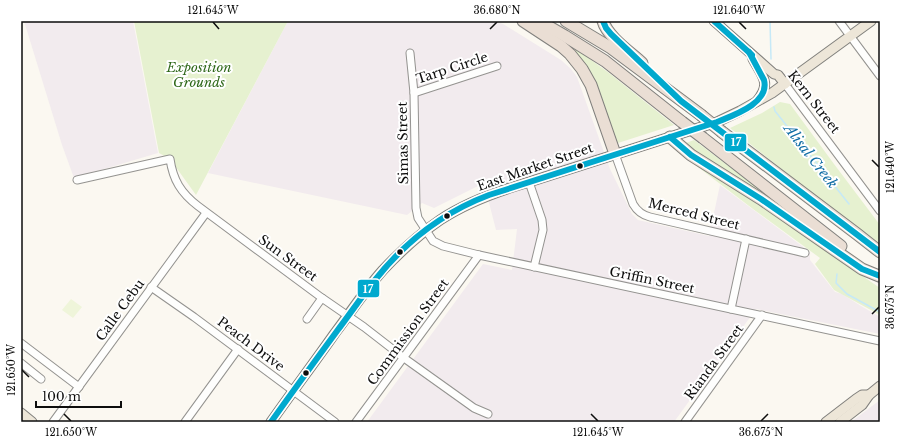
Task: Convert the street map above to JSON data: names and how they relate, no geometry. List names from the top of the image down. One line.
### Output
{"streets":{"main road":["Kern Street","East Market Street"],"street":["Tarp Circle","Simas Street","Merced Street","Sun Street","Griffin Street","Calle Cebu","Commission Street","Peach Drive","Rianda Street"]},"crossings":[["Tarp Circle","Simas Street"],["Kern Street","East Market Street"],["Simas Street","East Market Street"],["Simas Street","Griffin Street"],["East Market Street","Merced Street"],["East Market Street","Sun Street"],["East Market Street","Griffin Street"],["East Market Street","Peach Drive"],["Sun Street","Calle Cebu"],["Sun Street","Commission Street"],["Griffin Street","Commission Street"],["Griffin Street","Rianda Street"],["Calle Cebu","Peach Drive"]],"water":["Alisal Creek"],"parks":["Exposition Grounds"],"lines":["transit line 17"],"scale_bar":"100 m","coordinates":["121.645°W","36.680°N","121.640°W","36.675°N","121.650°W"]}
